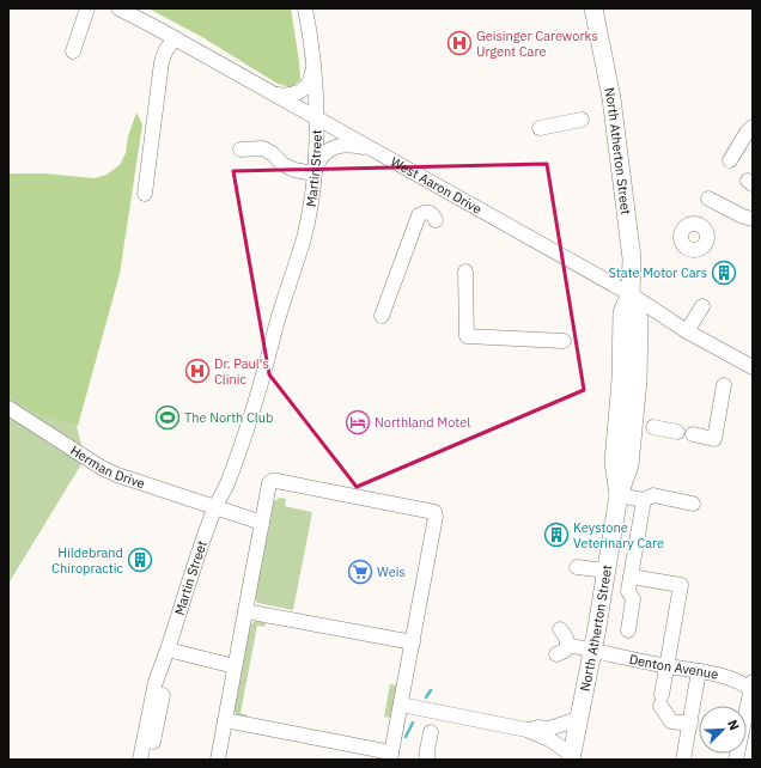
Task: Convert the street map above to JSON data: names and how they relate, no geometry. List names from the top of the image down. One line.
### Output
{"streets":{"main road":["North Atherton Street"],"street":["Martin Street","West Aaron Drive","Herman Drive","Denton Avenue"]},"crossings":[["North Atherton Street","West Aaron Drive"],["North Atherton Street","Denton Avenue"],["Martin Street","West Aaron Drive"],["Martin Street","Herman Drive"]],"places":{"hospital":["Geisinger Careworks Urgent Care","Dr. Paul's Clinic"],"building":["State Motor Cars","Keystone Veterinary Care","Hildebrand Chiropractic"],"sports":["The North Club"],"hotel":["Northland Motel"],"supermarket":["Weis"]},"north":"top right"}
